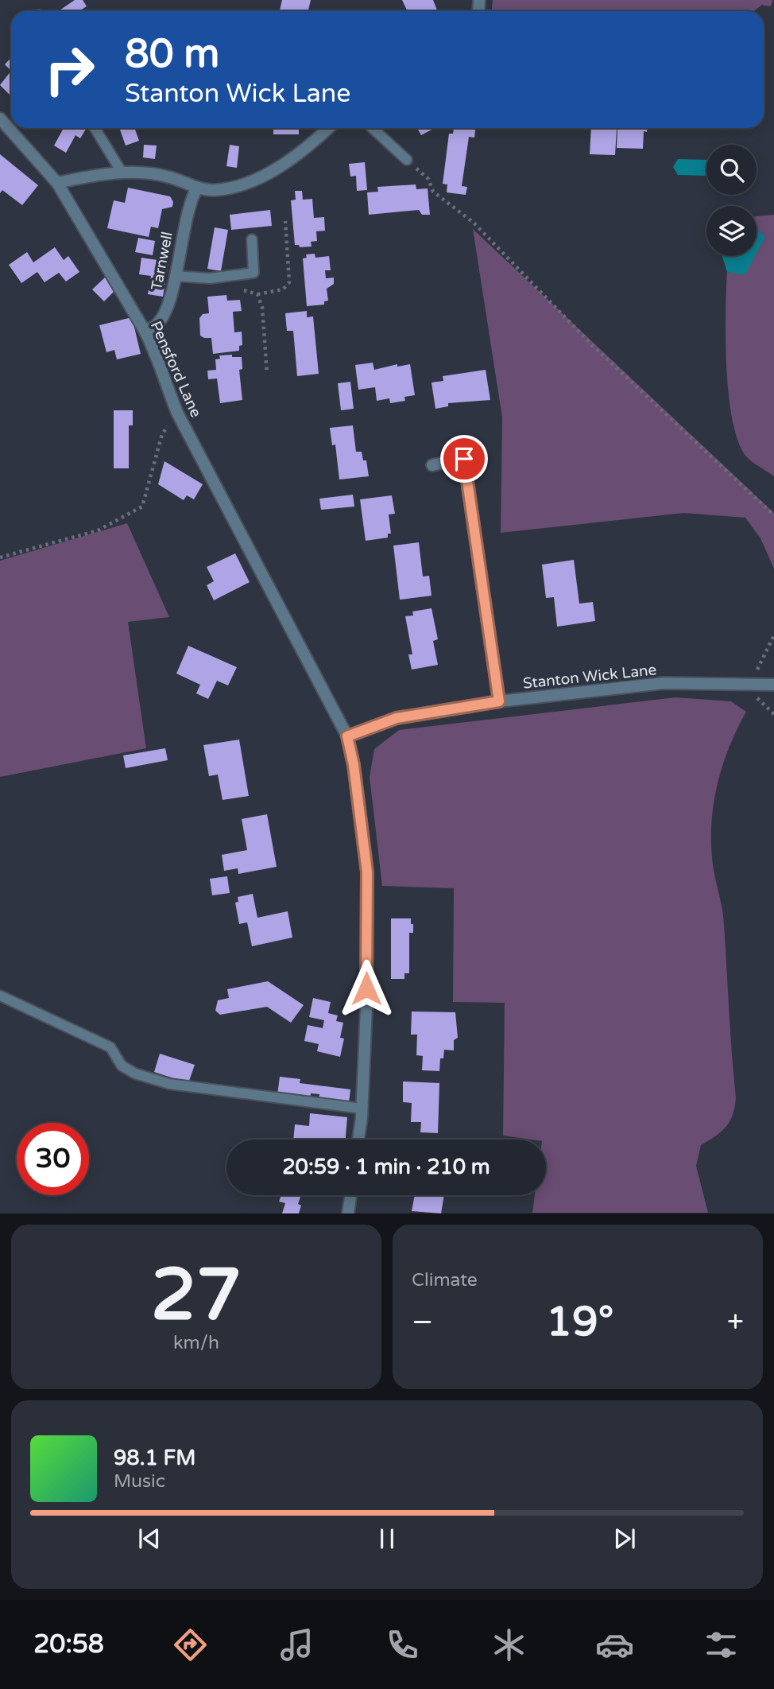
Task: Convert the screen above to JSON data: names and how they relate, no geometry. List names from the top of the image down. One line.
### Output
{"streets":{"street":["Tarnwell","Pensford Lane","Stanton Wick Lane"]},"crossings":[["Tarnwell","Pensford Lane"],["Pensford Lane","Stanton Wick Lane"]],"page":{"turn":["80 m","Stanton Wick Lane"],"limit":"30","trip":"20:59 · 1 min · 210 m","tile":[["27","km/h"],"Climate"],"heat":["−","19°","+"],"song":["98.1 FM","Music"],"tabs":"20:58"}}
